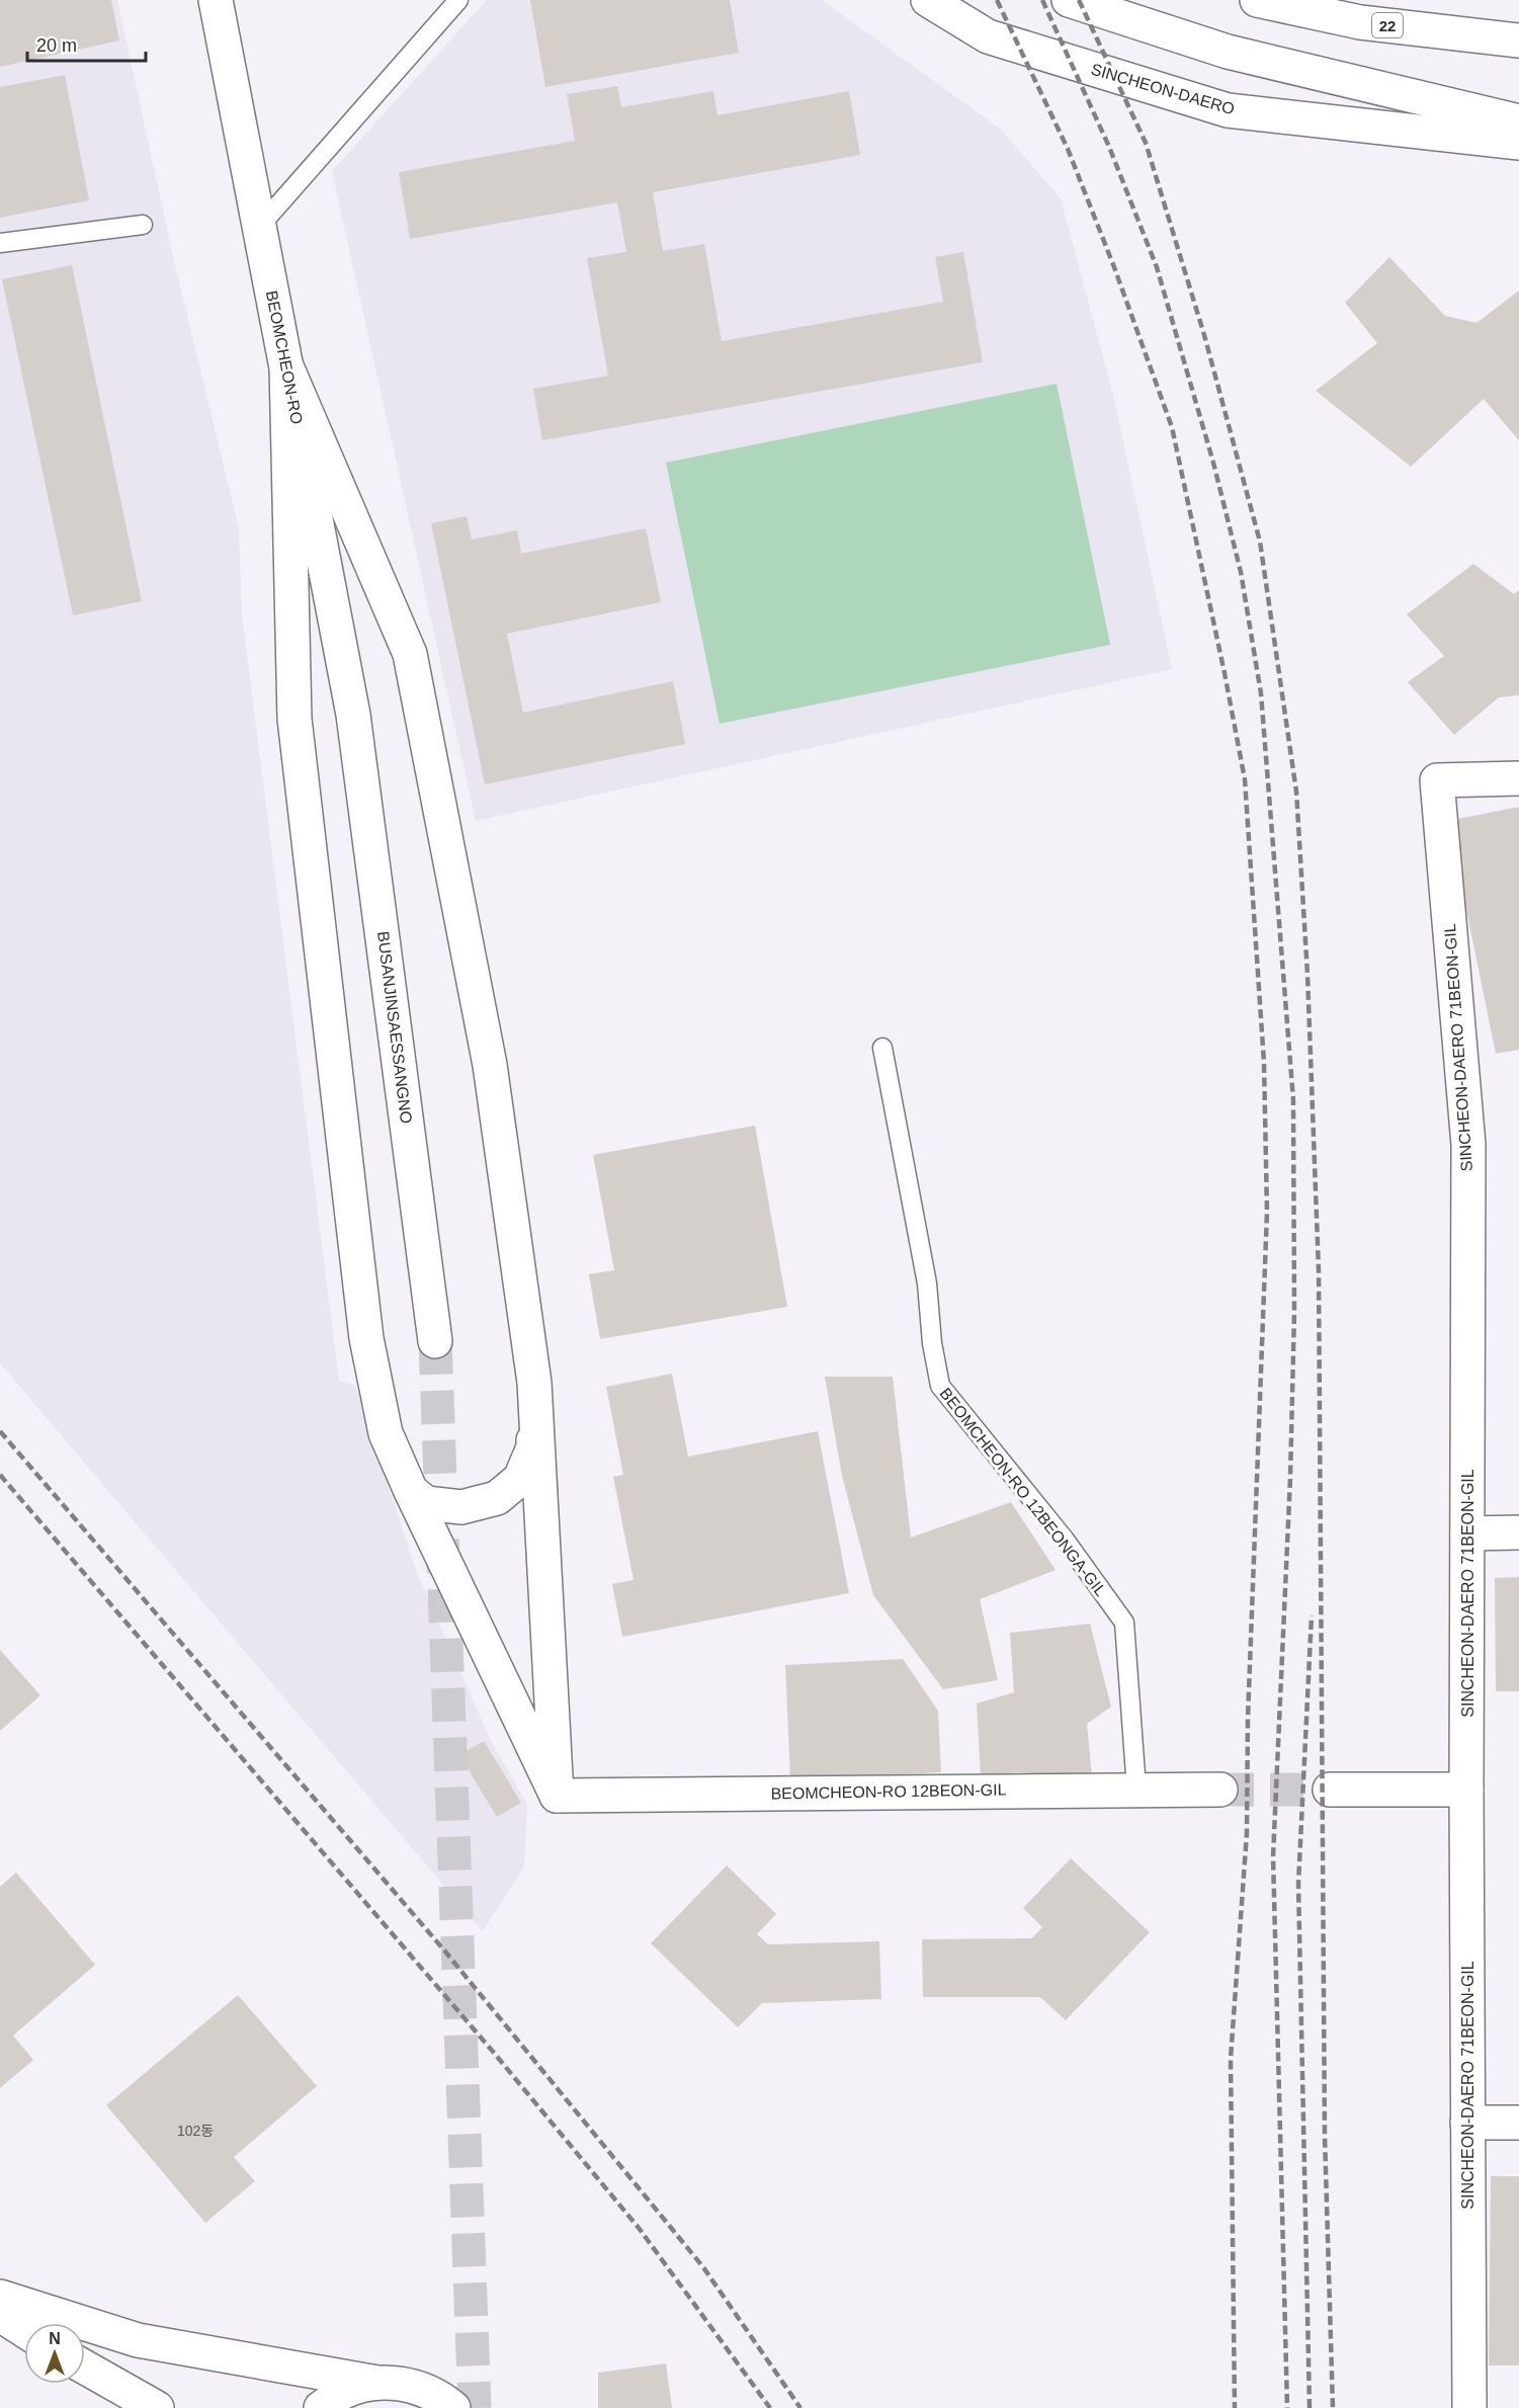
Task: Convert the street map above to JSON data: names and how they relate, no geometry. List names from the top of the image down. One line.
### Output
{"streets":{"main road":["22","SINCHEON-DAERO","BEOMCHEON-RO","SINCHEON-DAERO 71BEON-GIL","BEOMCHEON-RO 12BEON-GIL"],"lane":["BEOMCHEON-RO 12BEONGA-GIL"]},"crossings":[["BEOMCHEON-RO 12BEONGA-GIL","BEOMCHEON-RO 12BEON-GIL"]],"house_numbers":["102동"],"scale_bar":"20 m","north":"top"}
